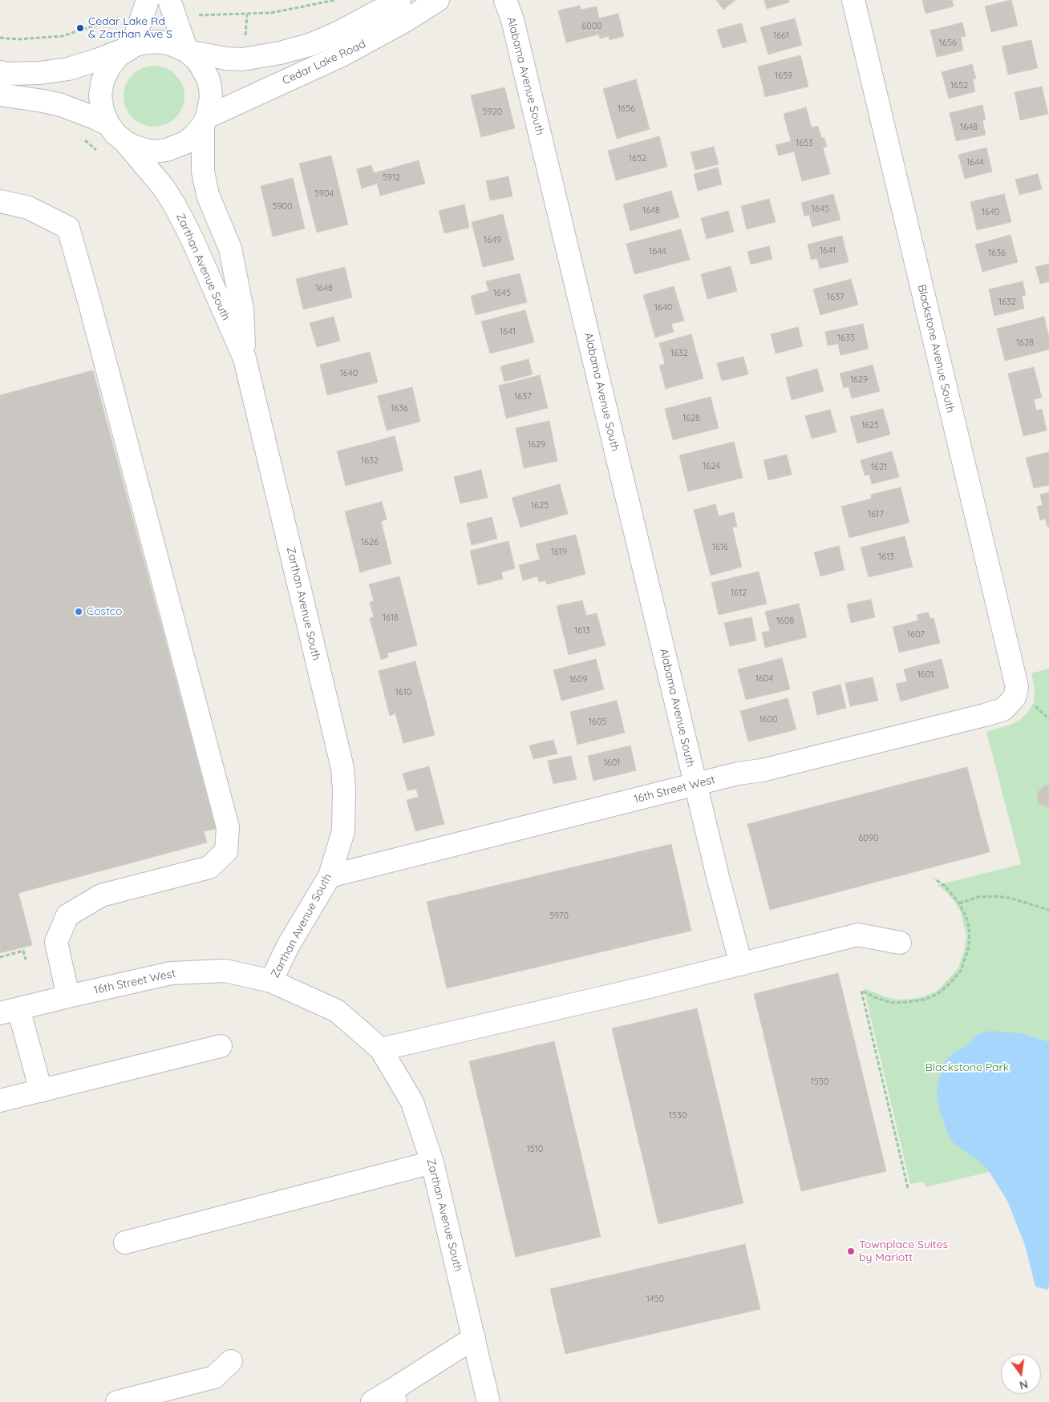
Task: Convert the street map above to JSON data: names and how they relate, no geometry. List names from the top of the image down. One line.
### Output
{"streets":{"street":["Cedar Lake Road","Alabama Avenue South","Zarthan Avenue South","Blackstone Avenue South","16th Street West"]},"crossings":[["Cedar Lake Road","Zarthan Avenue South"],["Alabama Avenue South","16th Street West"],["Zarthan Avenue South","16th Street West"],["Blackstone Avenue South","16th Street West"]],"parks":["Blackstone Park"],"places":["Cedar Lake Rd & Zarthan Ave S","Costco","Townplace Suites by Mariott"],"house_numbers":["6000","1661","1656","1659","1652","1656","5920","1648","1653","1652","1644","5912","5904","5900","1645","1648","1640","1649","1641","1644","1636","1648","1645","1637","1632","1640","1641","1633","1628","1632","1640","1629","1637","1636","1628","1625","1629","1632","1624","1621","1625","1617","1626","1616","1619","1613","1612","1618","1608","1613","1607","1601","1604","1609","1610","1600","1605","1601","6090","5970","1550","1530","1510","1450"],"north":"bottom"}
